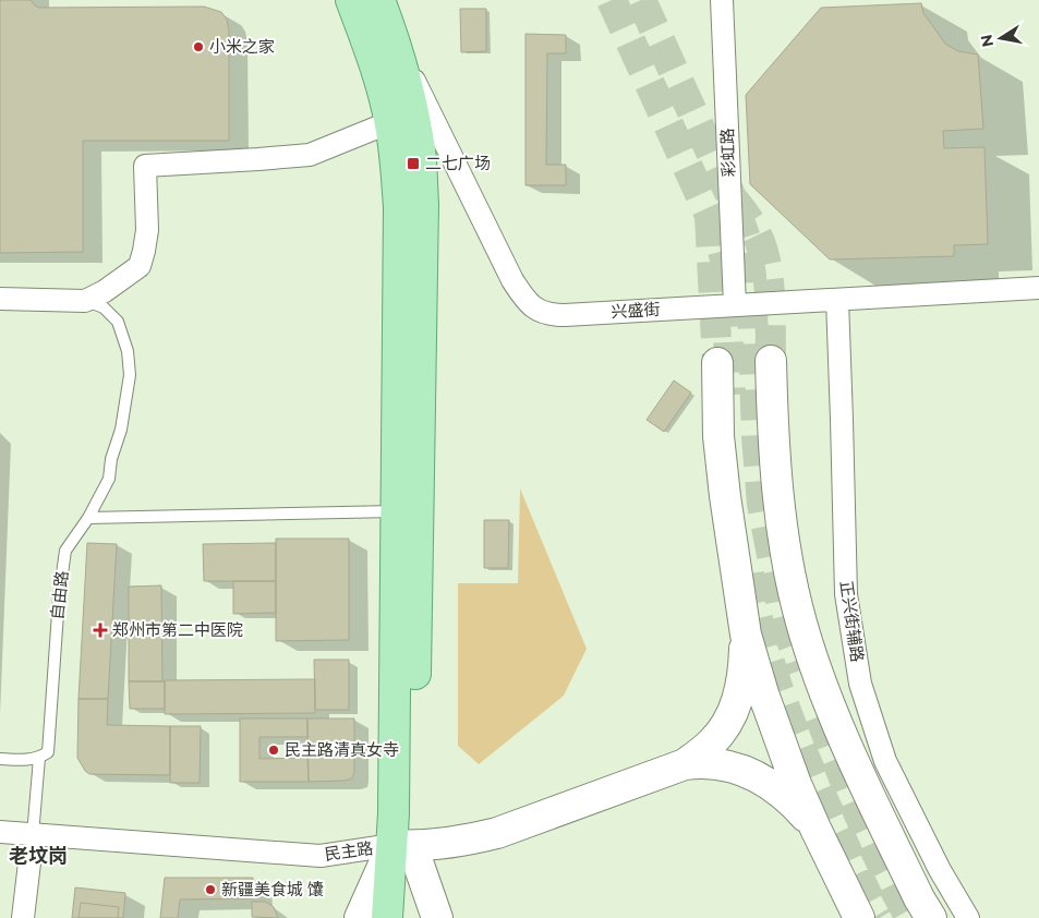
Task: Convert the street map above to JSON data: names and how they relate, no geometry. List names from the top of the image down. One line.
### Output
{"streets":{"street":["彩虹路","兴盛街","自由路","正兴街辅路","民主路"]},"crossings":[["彩虹路","兴盛街"],["兴盛街","正兴街辅路"],["自由路","民主路"]],"districts":["老坟岗"],"places":{"other":["小米之家","民主路清真女寺","新疆美食城 馕"],"transit":["二七广场"],"health":["郑州市第二中医院"]},"north":"left"}
